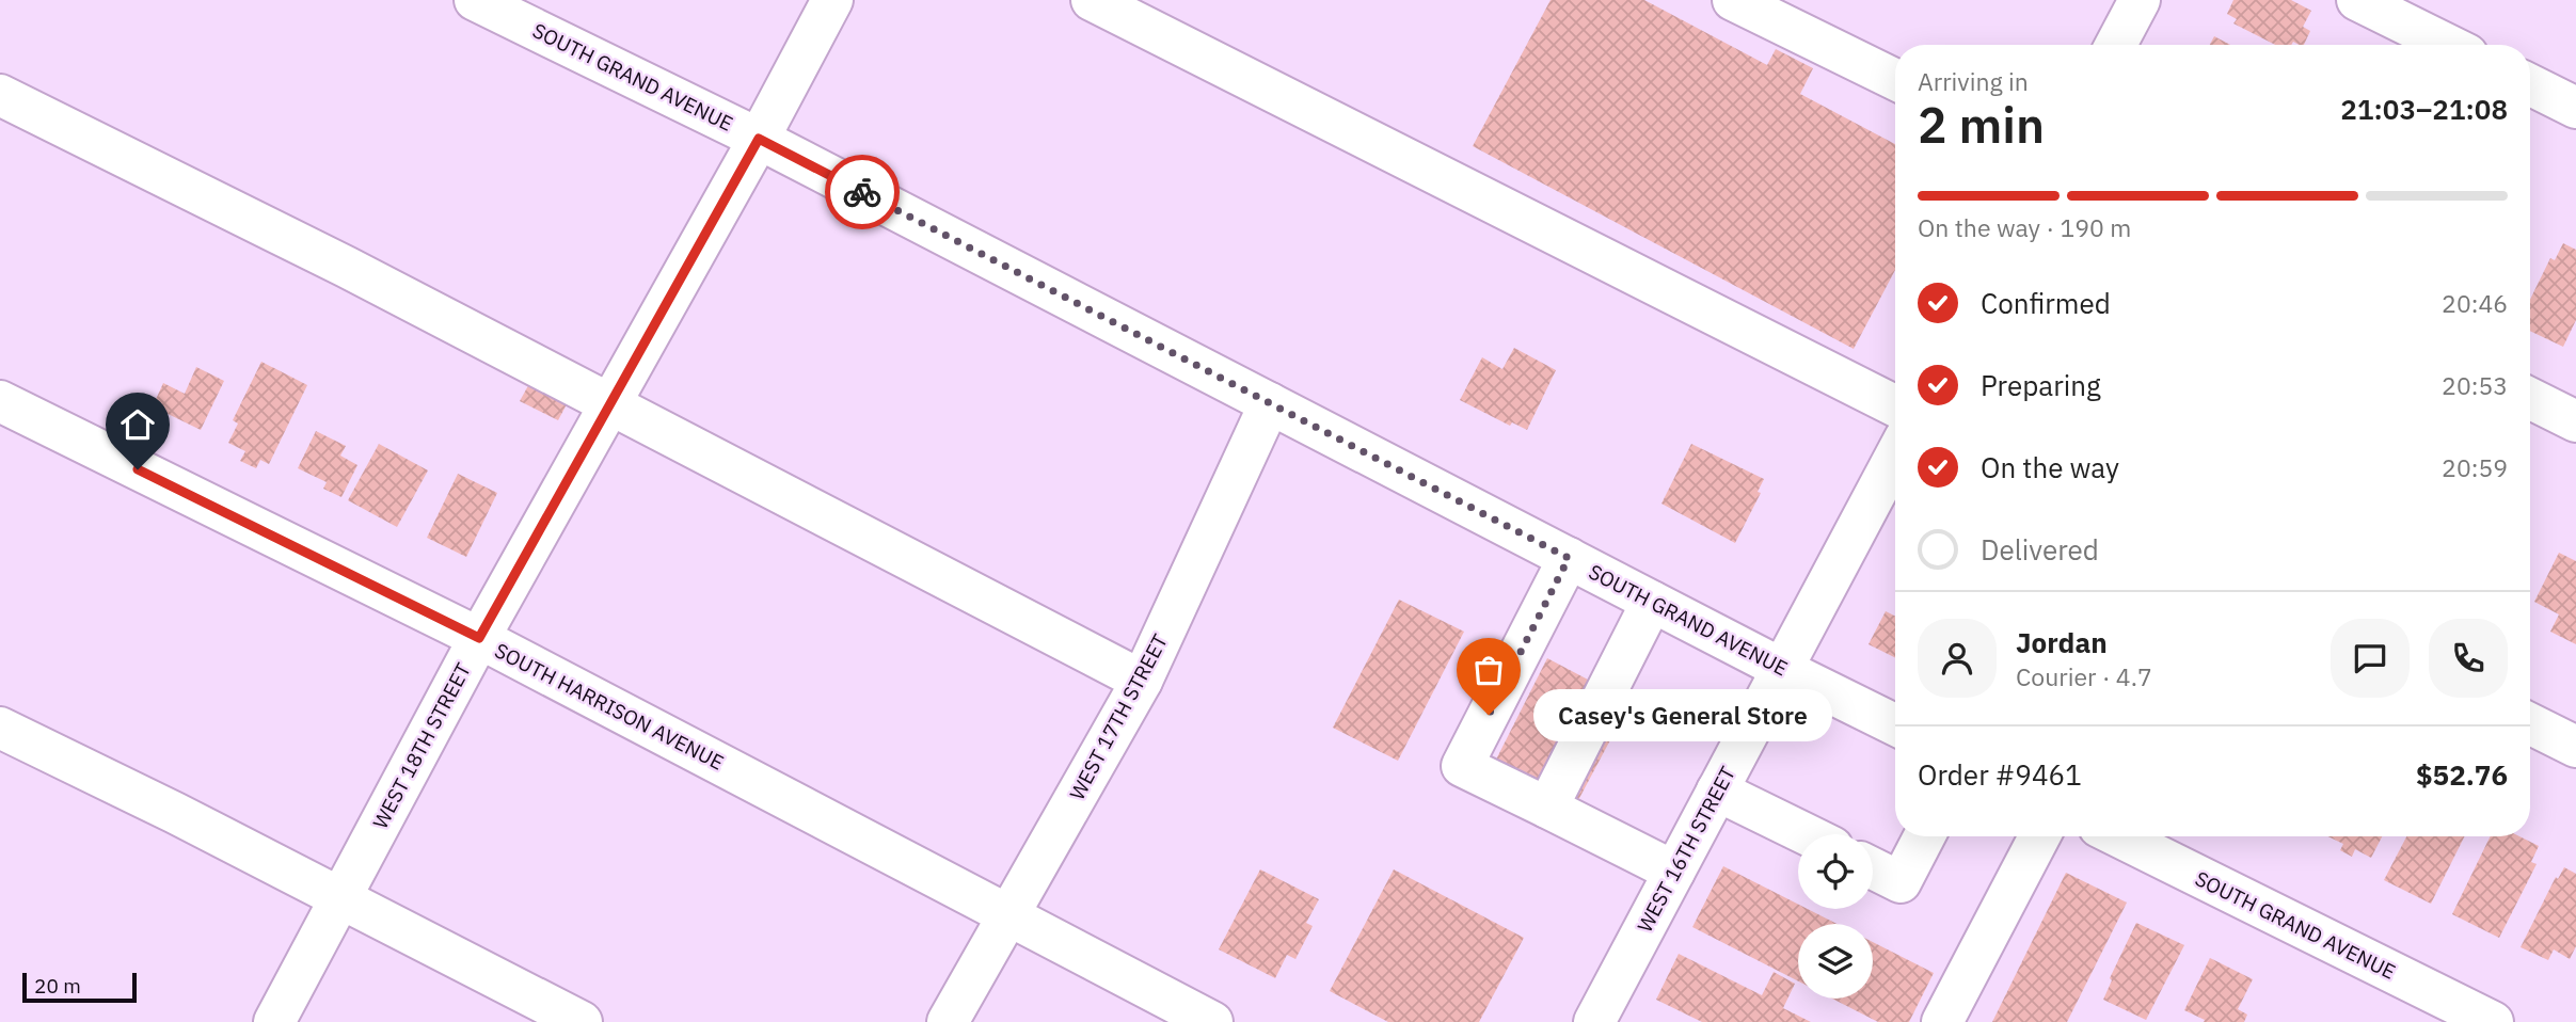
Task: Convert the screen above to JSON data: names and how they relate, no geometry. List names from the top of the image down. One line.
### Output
{"streets":{"street":["SOUTH GRAND AVENUE","SOUTH HARRISON AVENUE","WEST 17TH STREET","WEST 18TH STREET","WEST 16TH STREET"]},"crossings":[["SOUTH GRAND AVENUE","WEST 17TH STREET"],["SOUTH GRAND AVENUE","WEST 18TH STREET"],["SOUTH GRAND AVENUE","WEST 16TH STREET"],["SOUTH HARRISON AVENUE","WEST 17TH STREET"],["SOUTH HARRISON AVENUE","WEST 18TH STREET"]],"places":["Casey's General Store"],"scale_bar":"20 m","page":{"heading":["2 min","Arriving in","21:03–21:08"],"panel":["Jordan","Courier · 4.7","Order #9461","$52.76"],"bar":"On the way · 190 m","list":[["Confirmed","20:46"],["Preparing","20:53"],["On the way","20:59"],"Delivered"],"bubble":"Casey's General Store","scale":"20 m"}}
